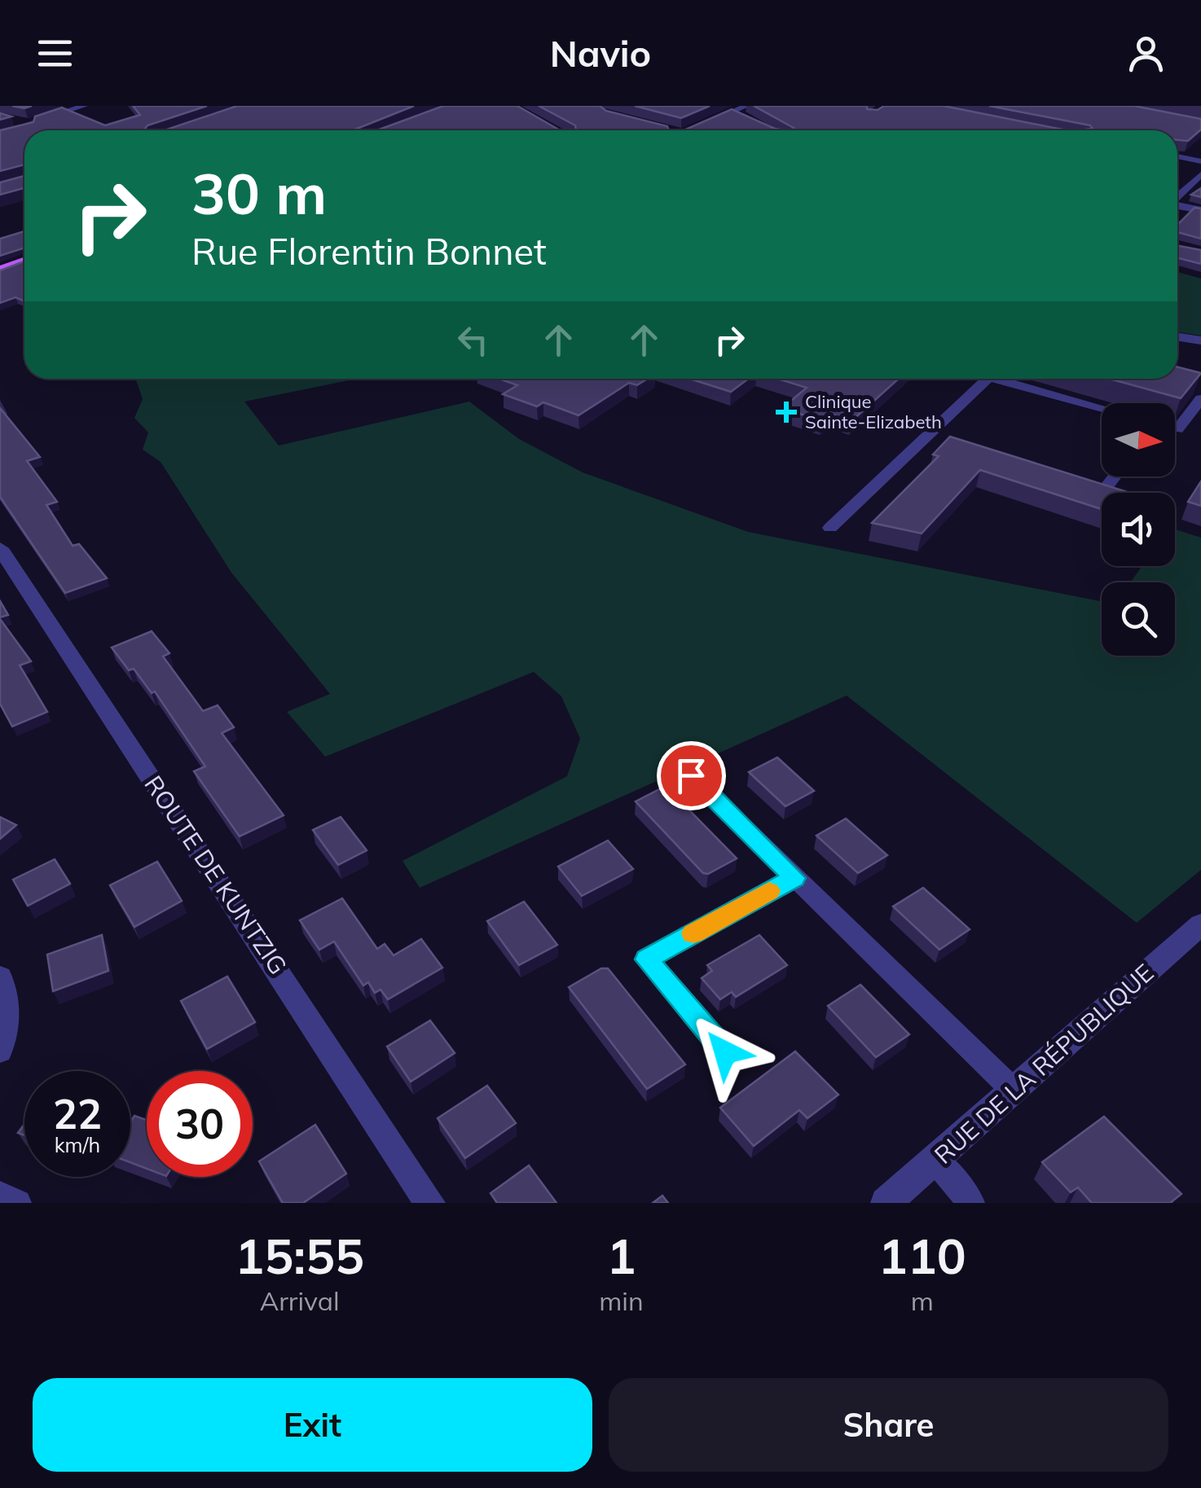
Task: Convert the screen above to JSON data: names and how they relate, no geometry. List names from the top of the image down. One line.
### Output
{"streets":{"street":["ROUTE DE KUNTZIG","RUE DE LA RÉPUBLIQUE"]},"places":{"health":["Clinique Sainte-Elizabeth"]},"north":"right","page":{"header":"Navio","turn":["30 m","Rue Florentin Bonnet"],"speed":"22 km/h","limit":"30","eta":["15:55","Arrival","1","min","110","m"],"buttons":["Exit","Share"]}}
